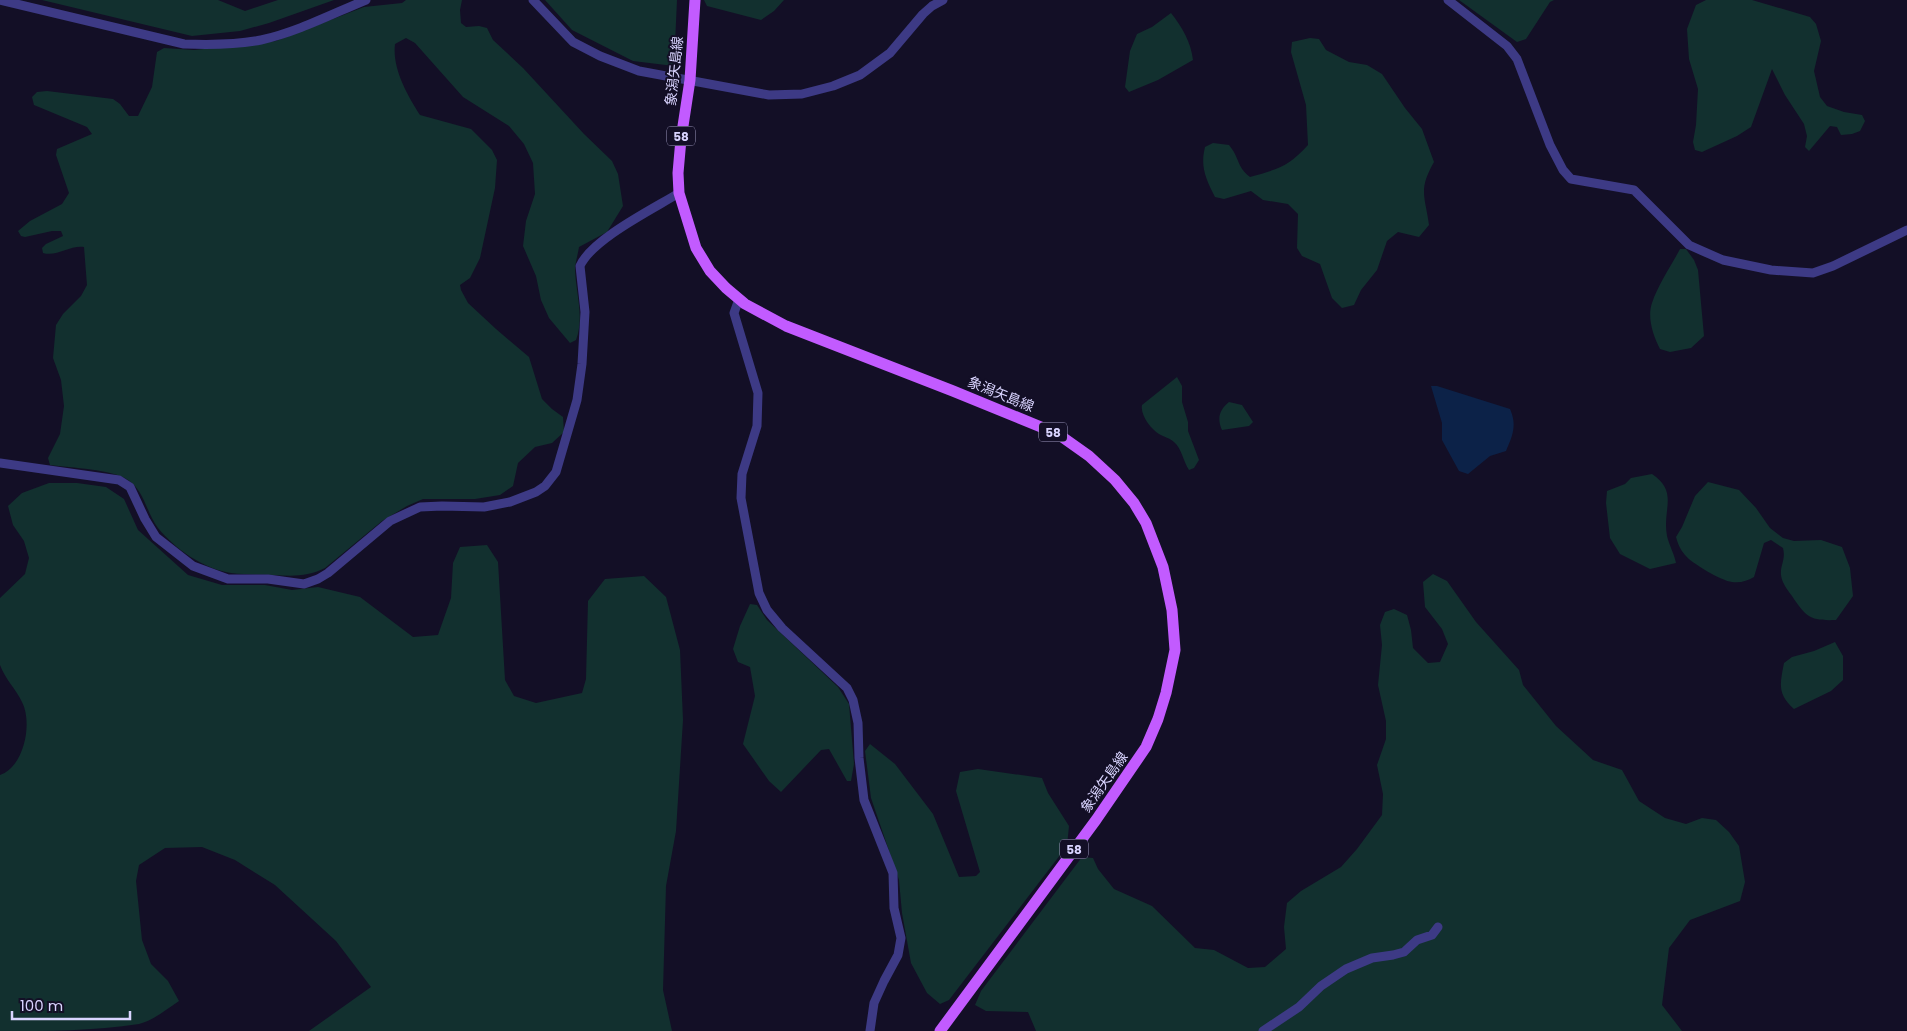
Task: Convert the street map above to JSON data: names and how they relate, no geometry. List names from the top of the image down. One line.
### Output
{"streets":{"main road":["象潟矢島線","58"]},"scale_bar":"100 m"}
